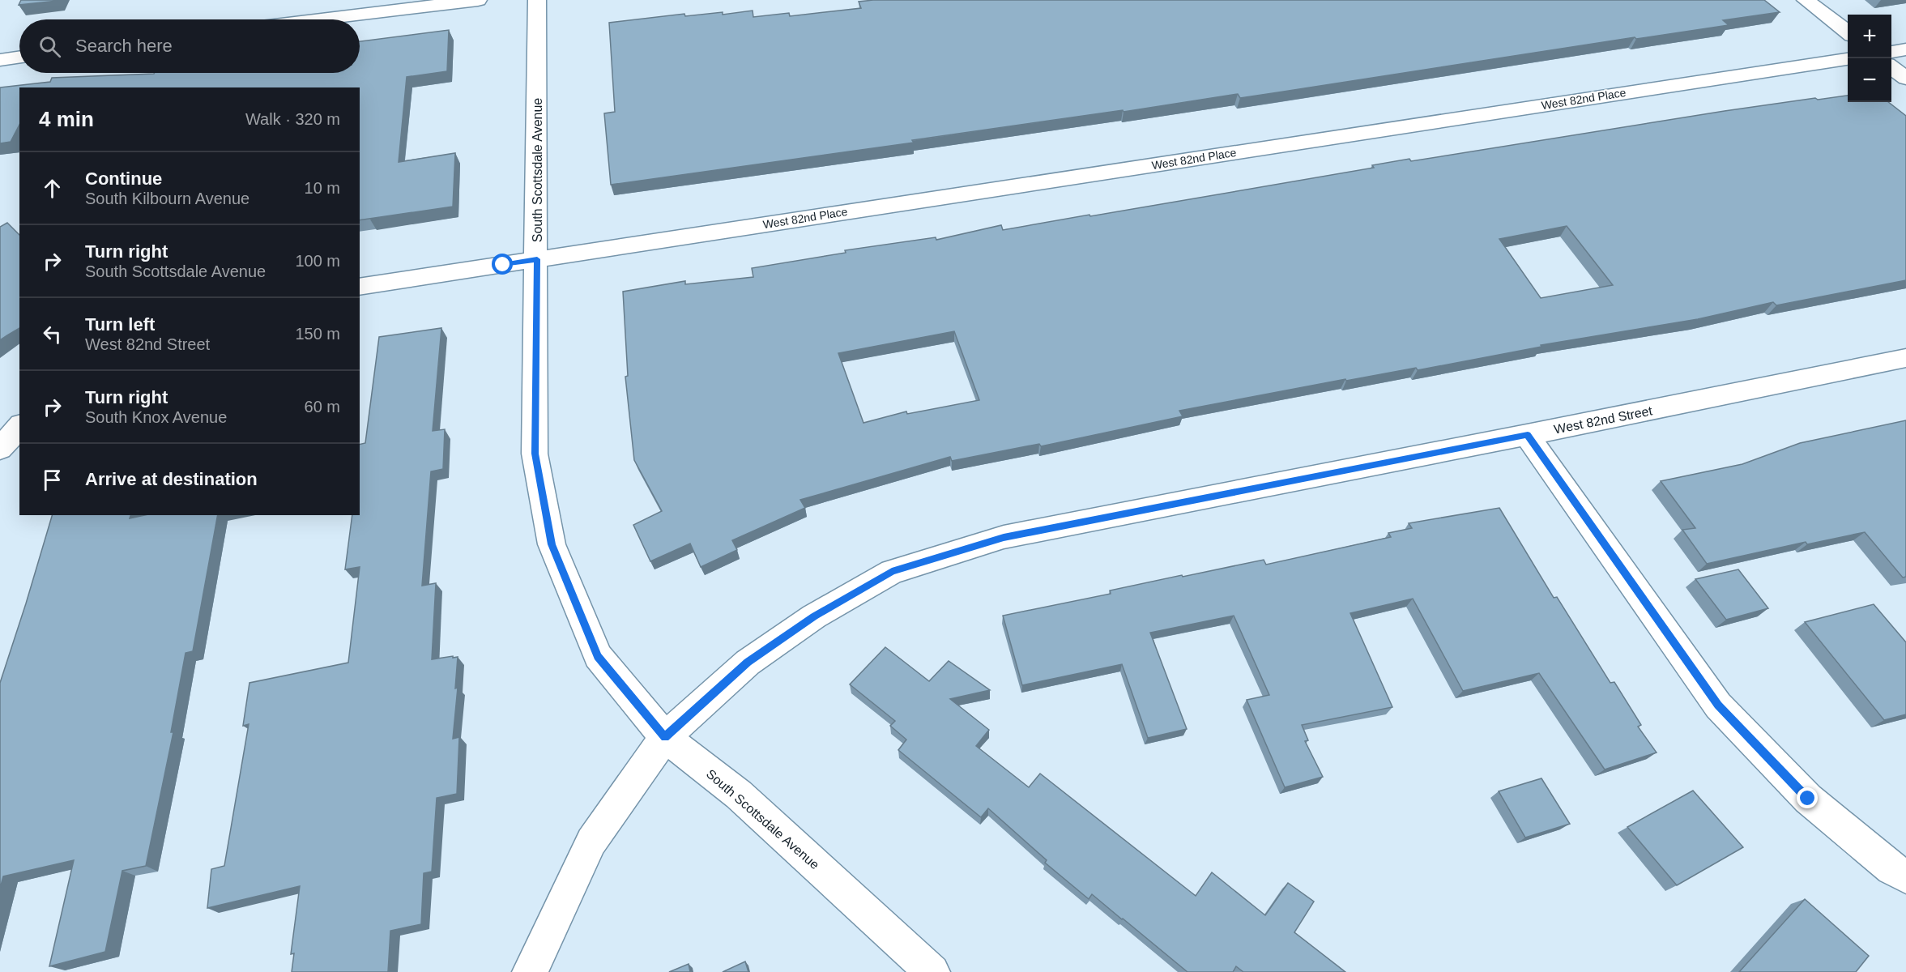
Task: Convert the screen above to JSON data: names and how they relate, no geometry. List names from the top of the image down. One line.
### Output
{"streets":{"street":["West 82nd Place","South Scottsdale Avenue","West 82nd Street"]},"crossings":[["West 82nd Place","South Scottsdale Avenue"],["South Scottsdale Avenue","West 82nd Street"]],"page":{"map_buttons":["+","−"],"search":"Search here","heading":["4 min","Walk · 320 m"],"list":[["Continue","South Kilbourn Avenue","10 m"],["Turn right","South Scottsdale Avenue","100 m"],["Turn left","West 82nd Street","150 m"],["Turn right","South Knox Avenue","60 m"],"Arrive at destination"]}}
